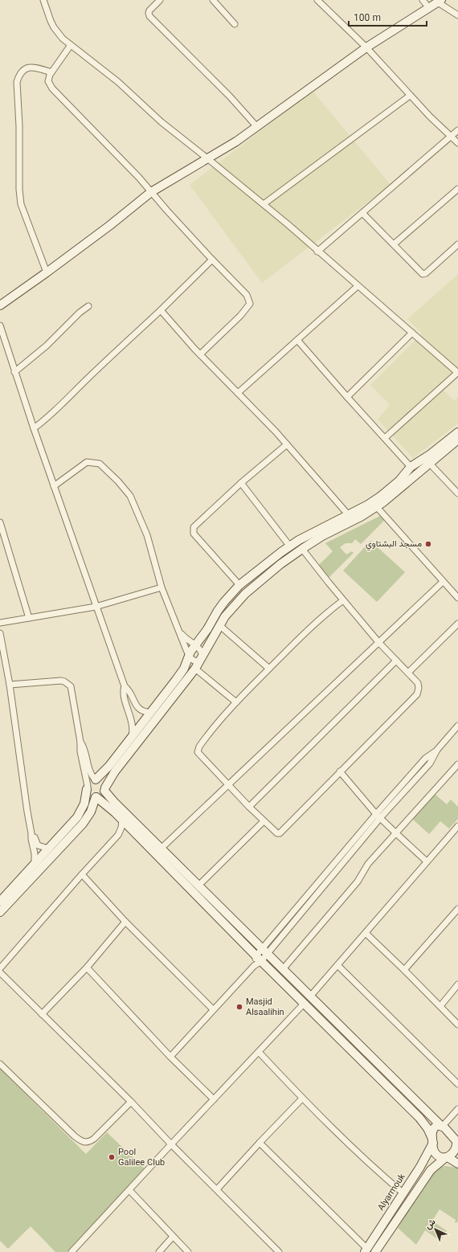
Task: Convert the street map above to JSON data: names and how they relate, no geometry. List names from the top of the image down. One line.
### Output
{"streets":{"street":["Alyarmouk"]},"places":["مسجد البشتاوي","Masjid Alsaalihin","Pool Galilee Club"],"scale_bar":"100 m","north":"top left"}
